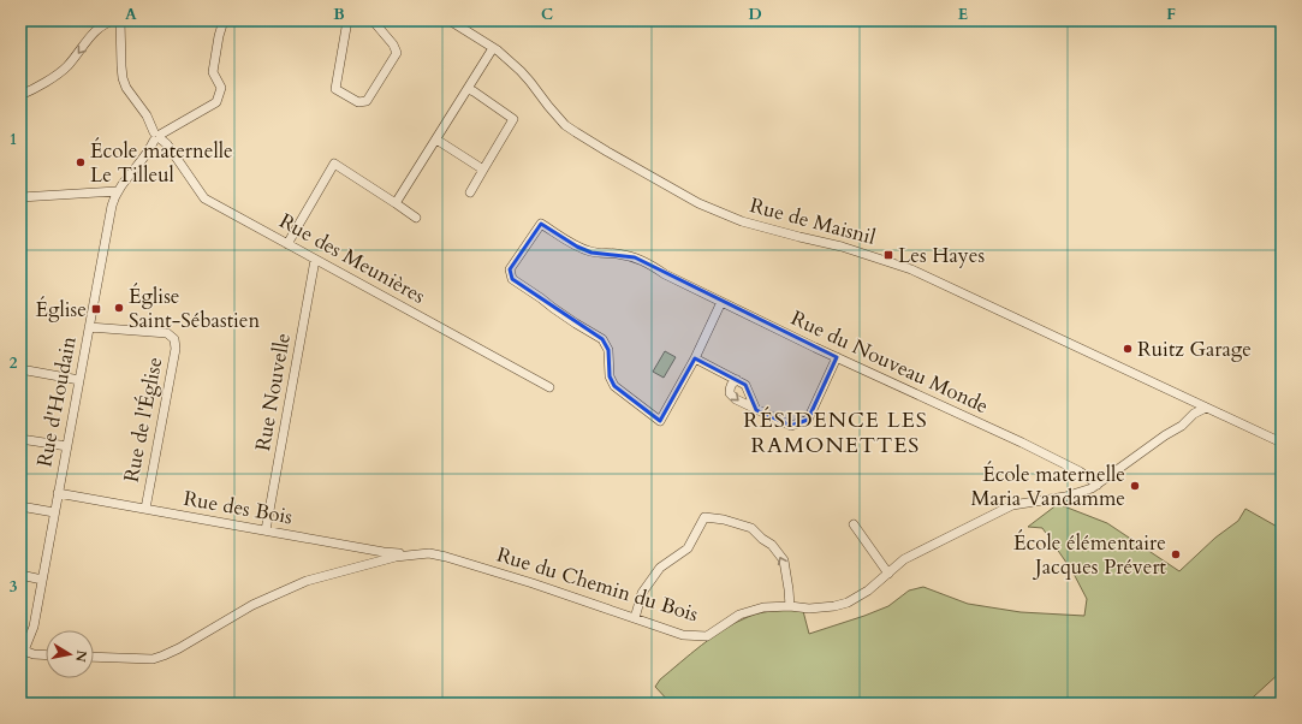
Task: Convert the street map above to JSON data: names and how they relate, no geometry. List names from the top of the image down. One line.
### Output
{"streets":{"street":["Rue de Maisnil","Rue des Meunières","Rue du Nouveau Monde","Rue Nouvelle","Rue d'Houdain","Rue de l'Église","Rue des Bois","Rue du Chemin du Bois"]},"crossings":[["Rue de Maisnil","Rue du Chemin du Bois"],["Rue des Meunières","Rue Nouvelle"],["Rue des Meunières","Rue d'Houdain"],["Rue du Nouveau Monde","Rue du Chemin du Bois"],["Rue Nouvelle","Rue des Bois"],["Rue d'Houdain","Rue de l'Église"],["Rue d'Houdain","Rue des Bois"],["Rue de l'Église","Rue des Bois"],["Rue des Bois","Rue du Chemin du Bois"]],"districts":["RÉSIDENCE LES RAMONETTES"],"places":{"other":["École maternelle Le Tilleul","Église Saint-Sébastien","Ruitz Garage","École maternelle Maria Vandamme","École élémentaire Jacques Prévert"],"transit":["Les Hayes","Église"]},"north":"right","grid":{"columns":["A","B","C","D","E","F"],"rows":["1","2","3"]}}
